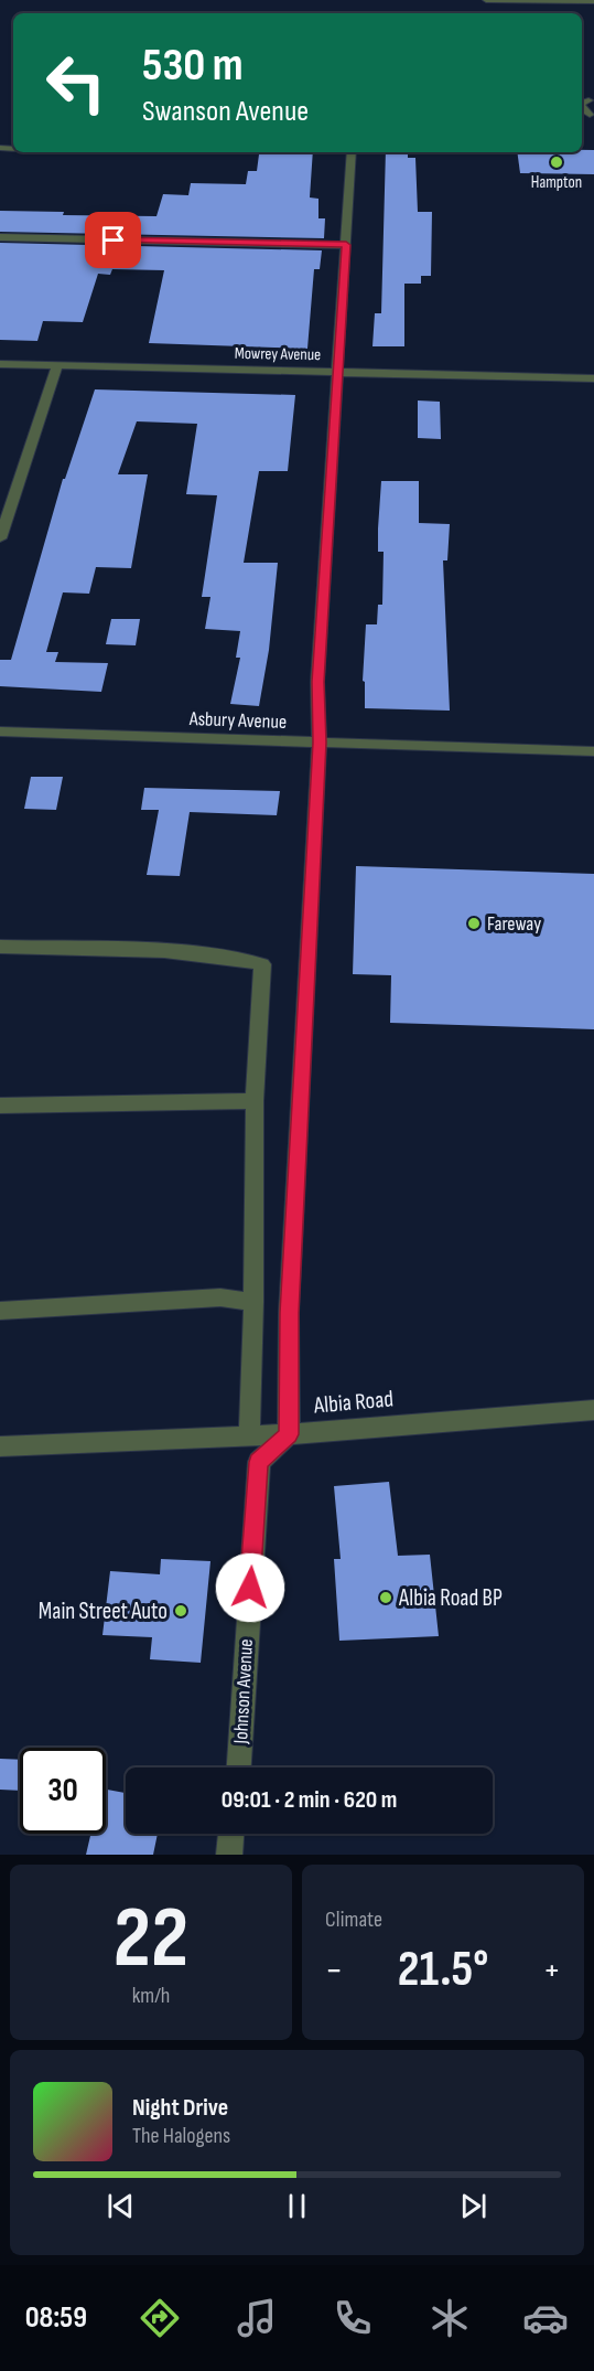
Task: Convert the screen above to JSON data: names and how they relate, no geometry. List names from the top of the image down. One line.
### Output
{"streets":{"street":["Mowrey Avenue","Asbury Avenue","Albia Road","Johnson Avenue"]},"crossings":[["Albia Road","Johnson Avenue"]],"places":["Hampton","Fareway","Albia Road BP","Main Street Auto"],"page":{"turn":["530 m","Swanson Avenue"],"limit":"30","trip":"09:01 · 2 min · 620 m","tile":[["22","km/h"],"Climate"],"heat":["−","21.5°","+"],"song":["Night Drive","The Halogens"],"tabs":"08:59"}}
